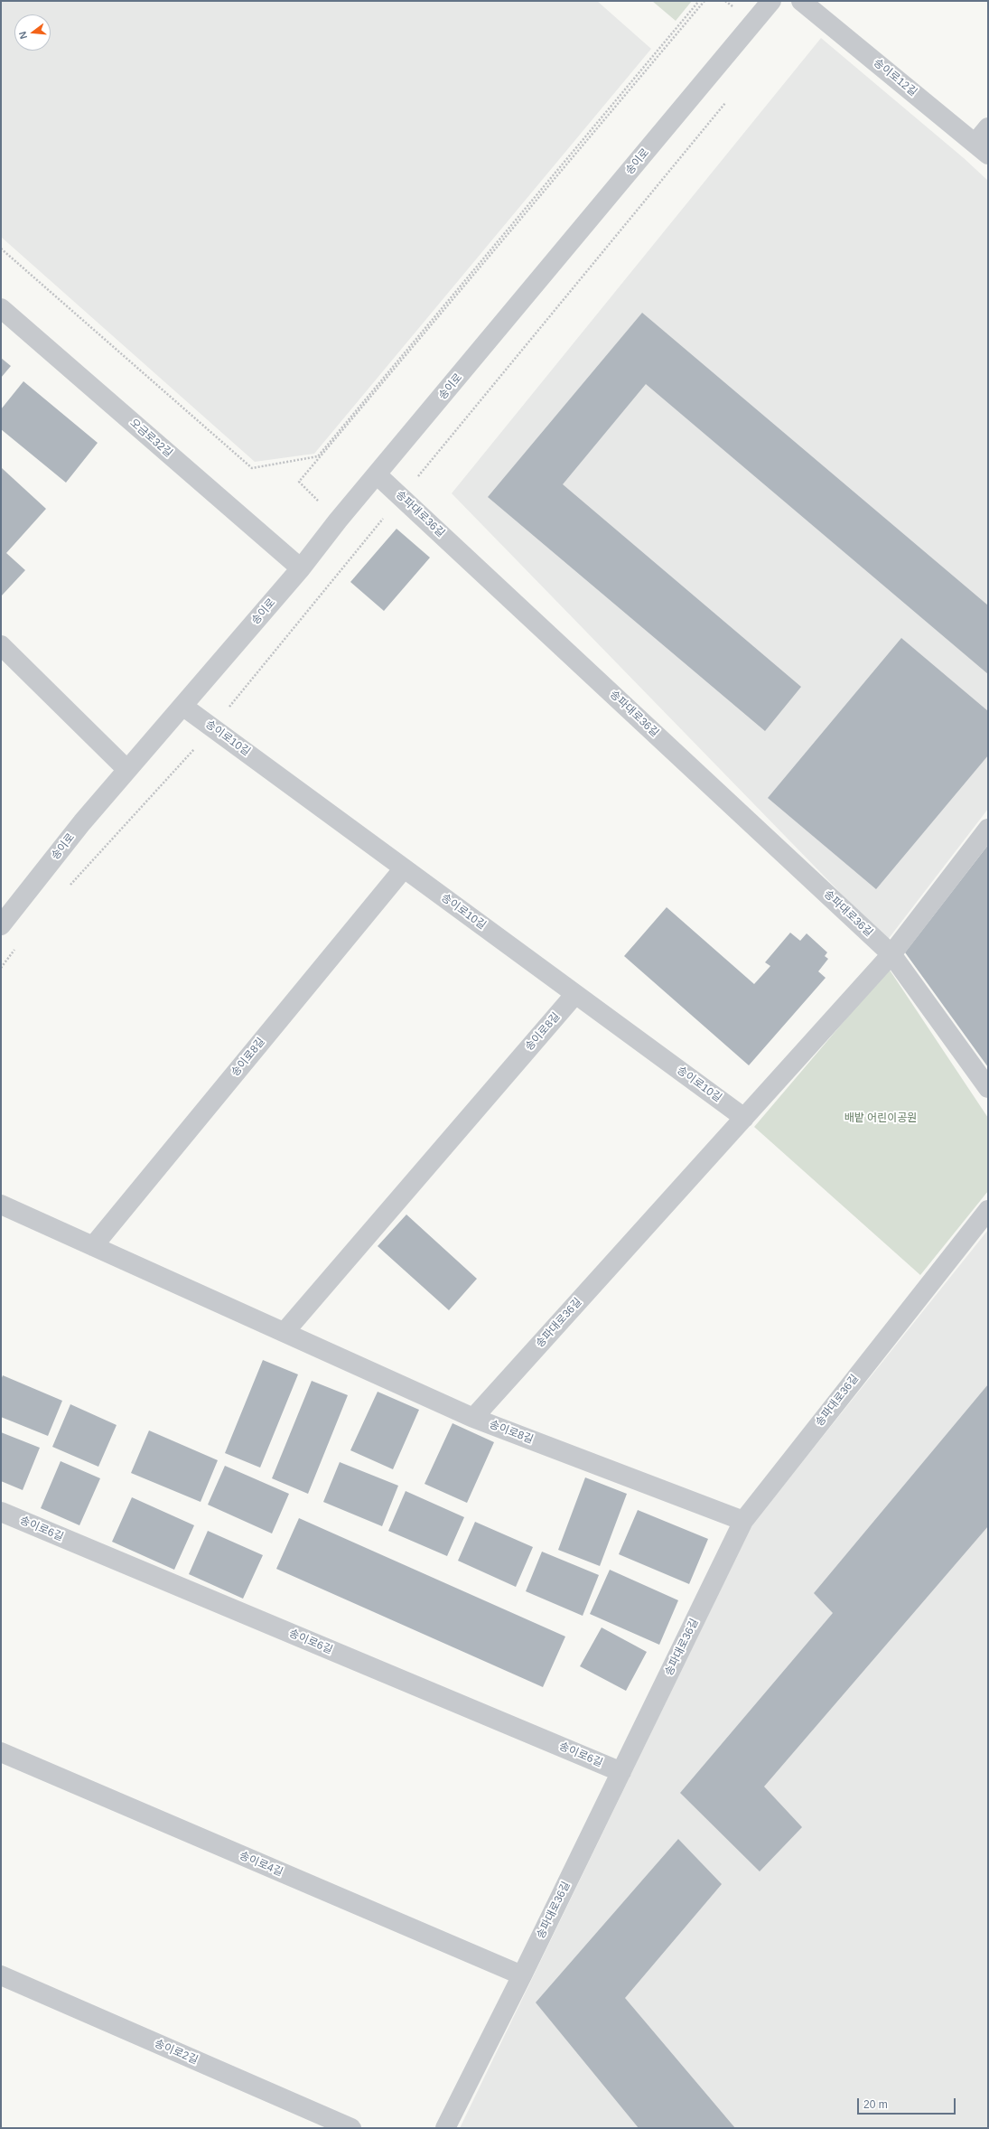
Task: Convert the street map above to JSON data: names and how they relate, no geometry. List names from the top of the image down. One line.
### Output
{"streets":{"street":["송이로12길","송이로","오금로32길","송파대로36길","송이로10길","송이로8길","송이로6길","송이로4길","송이로2길"]},"crossings":[["송이로","오금로32길"],["송이로","송파대로36길"],["송이로","송이로10길"],["송파대로36길","송이로10길"],["송파대로36길","송이로8길"],["송파대로36길","송이로6길"],["송파대로36길","송이로4길"],["송이로10길","송이로8길"]],"parks":["배밭 어린이공원"],"scale_bar":"20 m","north":"left"}
